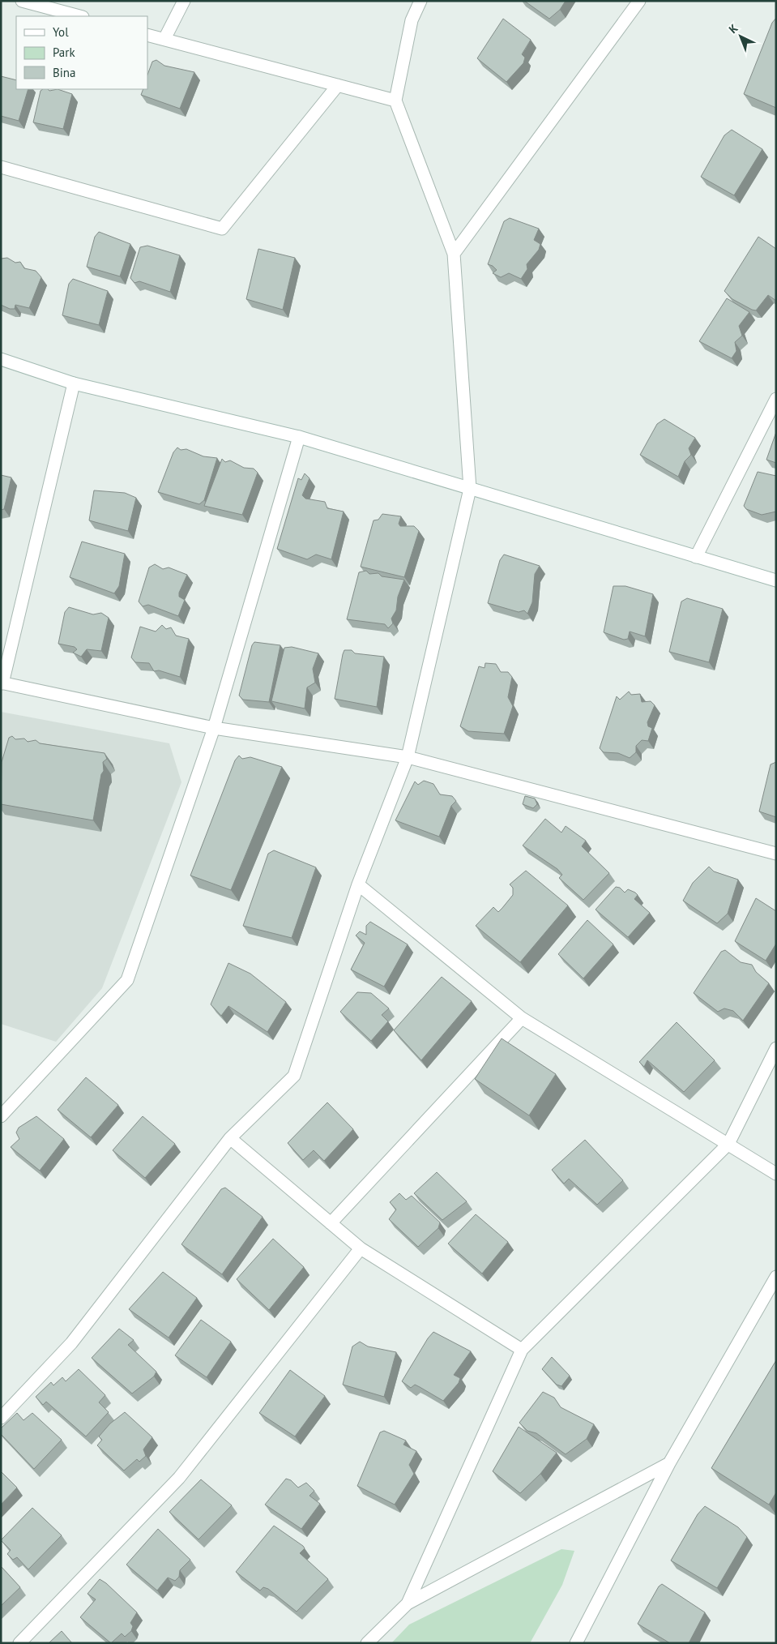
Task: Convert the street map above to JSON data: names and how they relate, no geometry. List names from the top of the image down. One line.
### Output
{"legend":["Yol","Park","Bina"],"north":"top left"}
